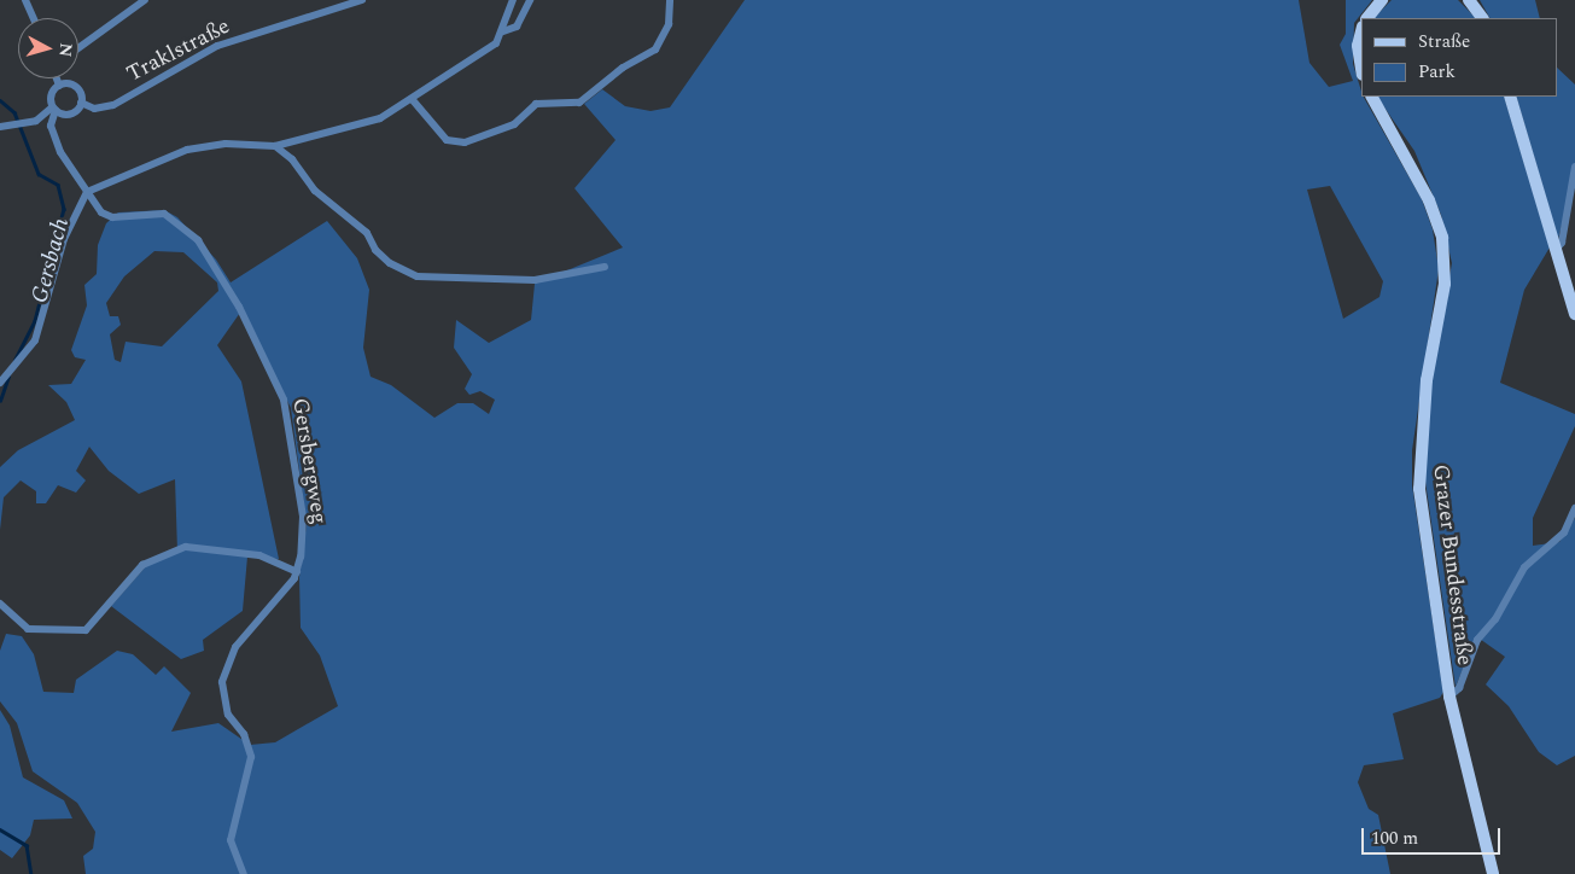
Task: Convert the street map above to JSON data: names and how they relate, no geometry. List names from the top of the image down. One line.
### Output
{"streets":{"main road":["Grazer Bundesstraße"],"street":["Traklstraße","Gersbergweg"]},"water":["Gersbach"],"legend":["Straße","Park"],"scale_bar":"100 m","north":"right"}
